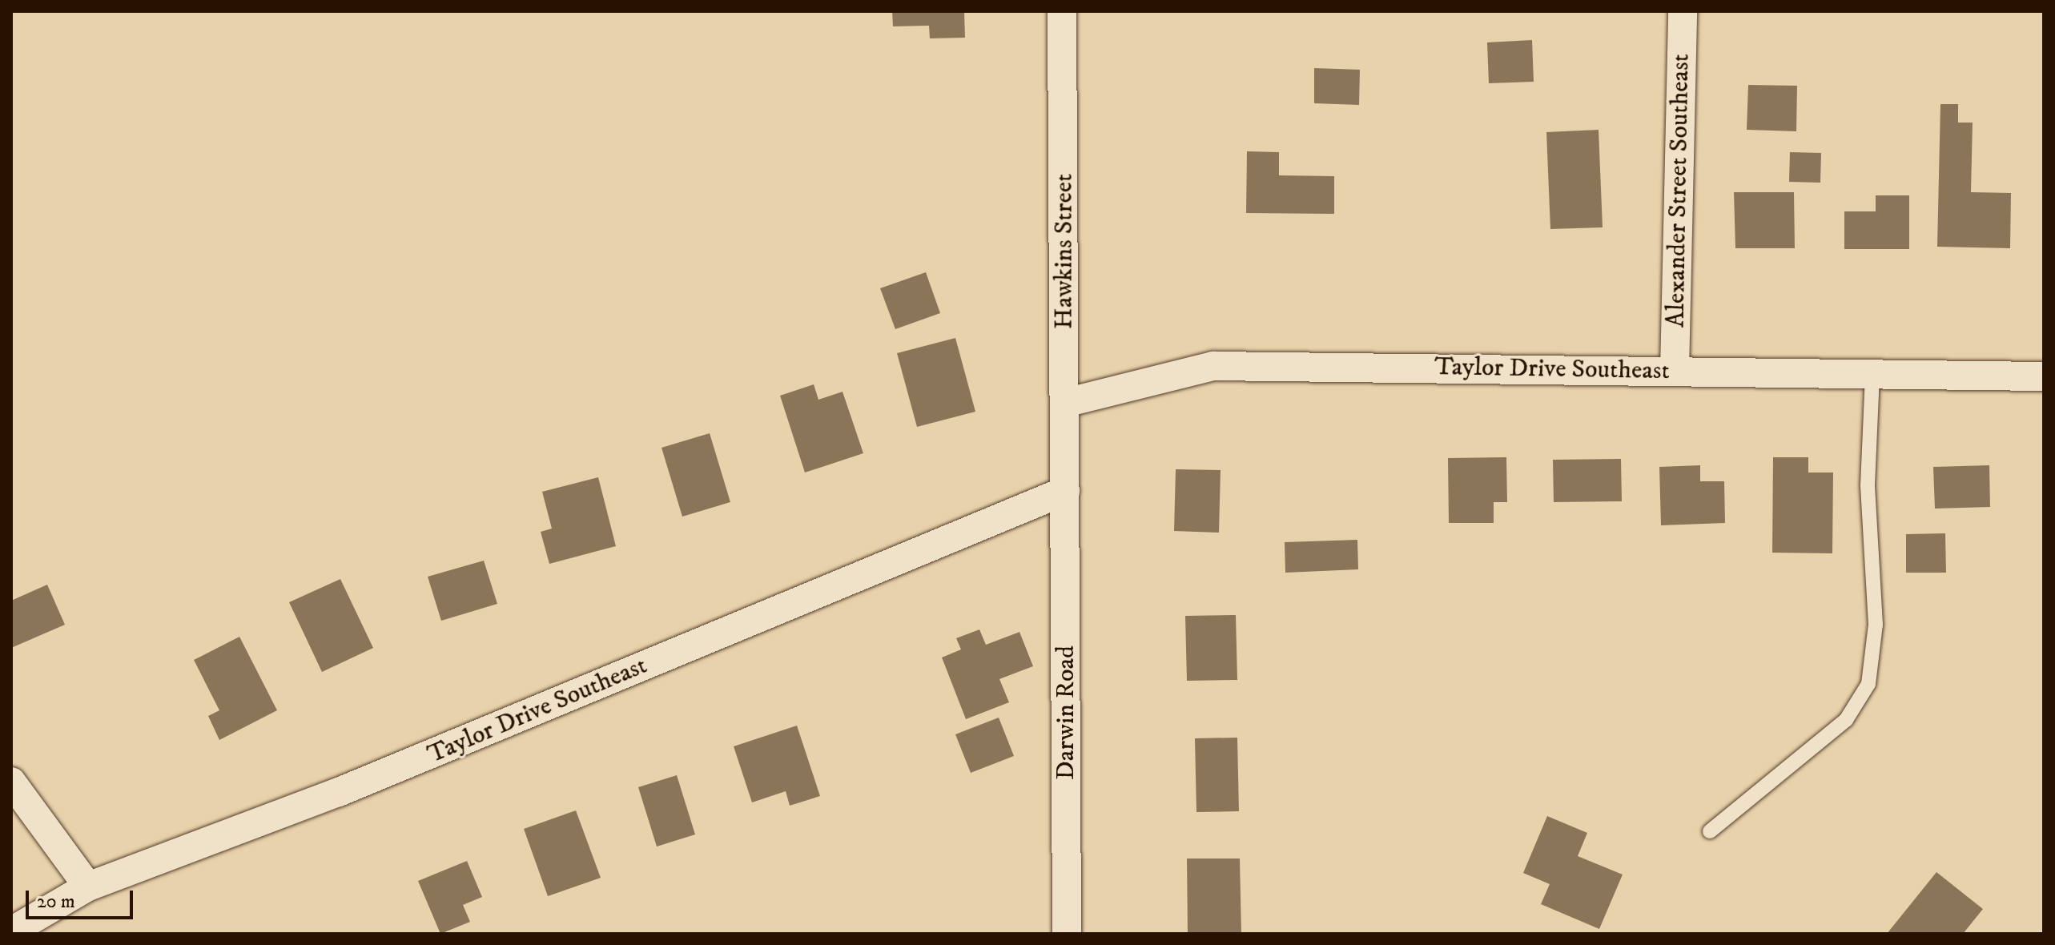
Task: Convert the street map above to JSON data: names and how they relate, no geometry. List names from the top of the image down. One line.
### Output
{"streets":{"street":["Alexander Street Southeast","Hawkins Street","Taylor Drive Southeast","Darwin Road"]},"crossings":[["Alexander Street Southeast","Taylor Drive Southeast"],["Hawkins Street","Taylor Drive Southeast"],["Hawkins Street","Darwin Road"],["Taylor Drive Southeast","Darwin Road"]],"scale_bar":"20 m"}
